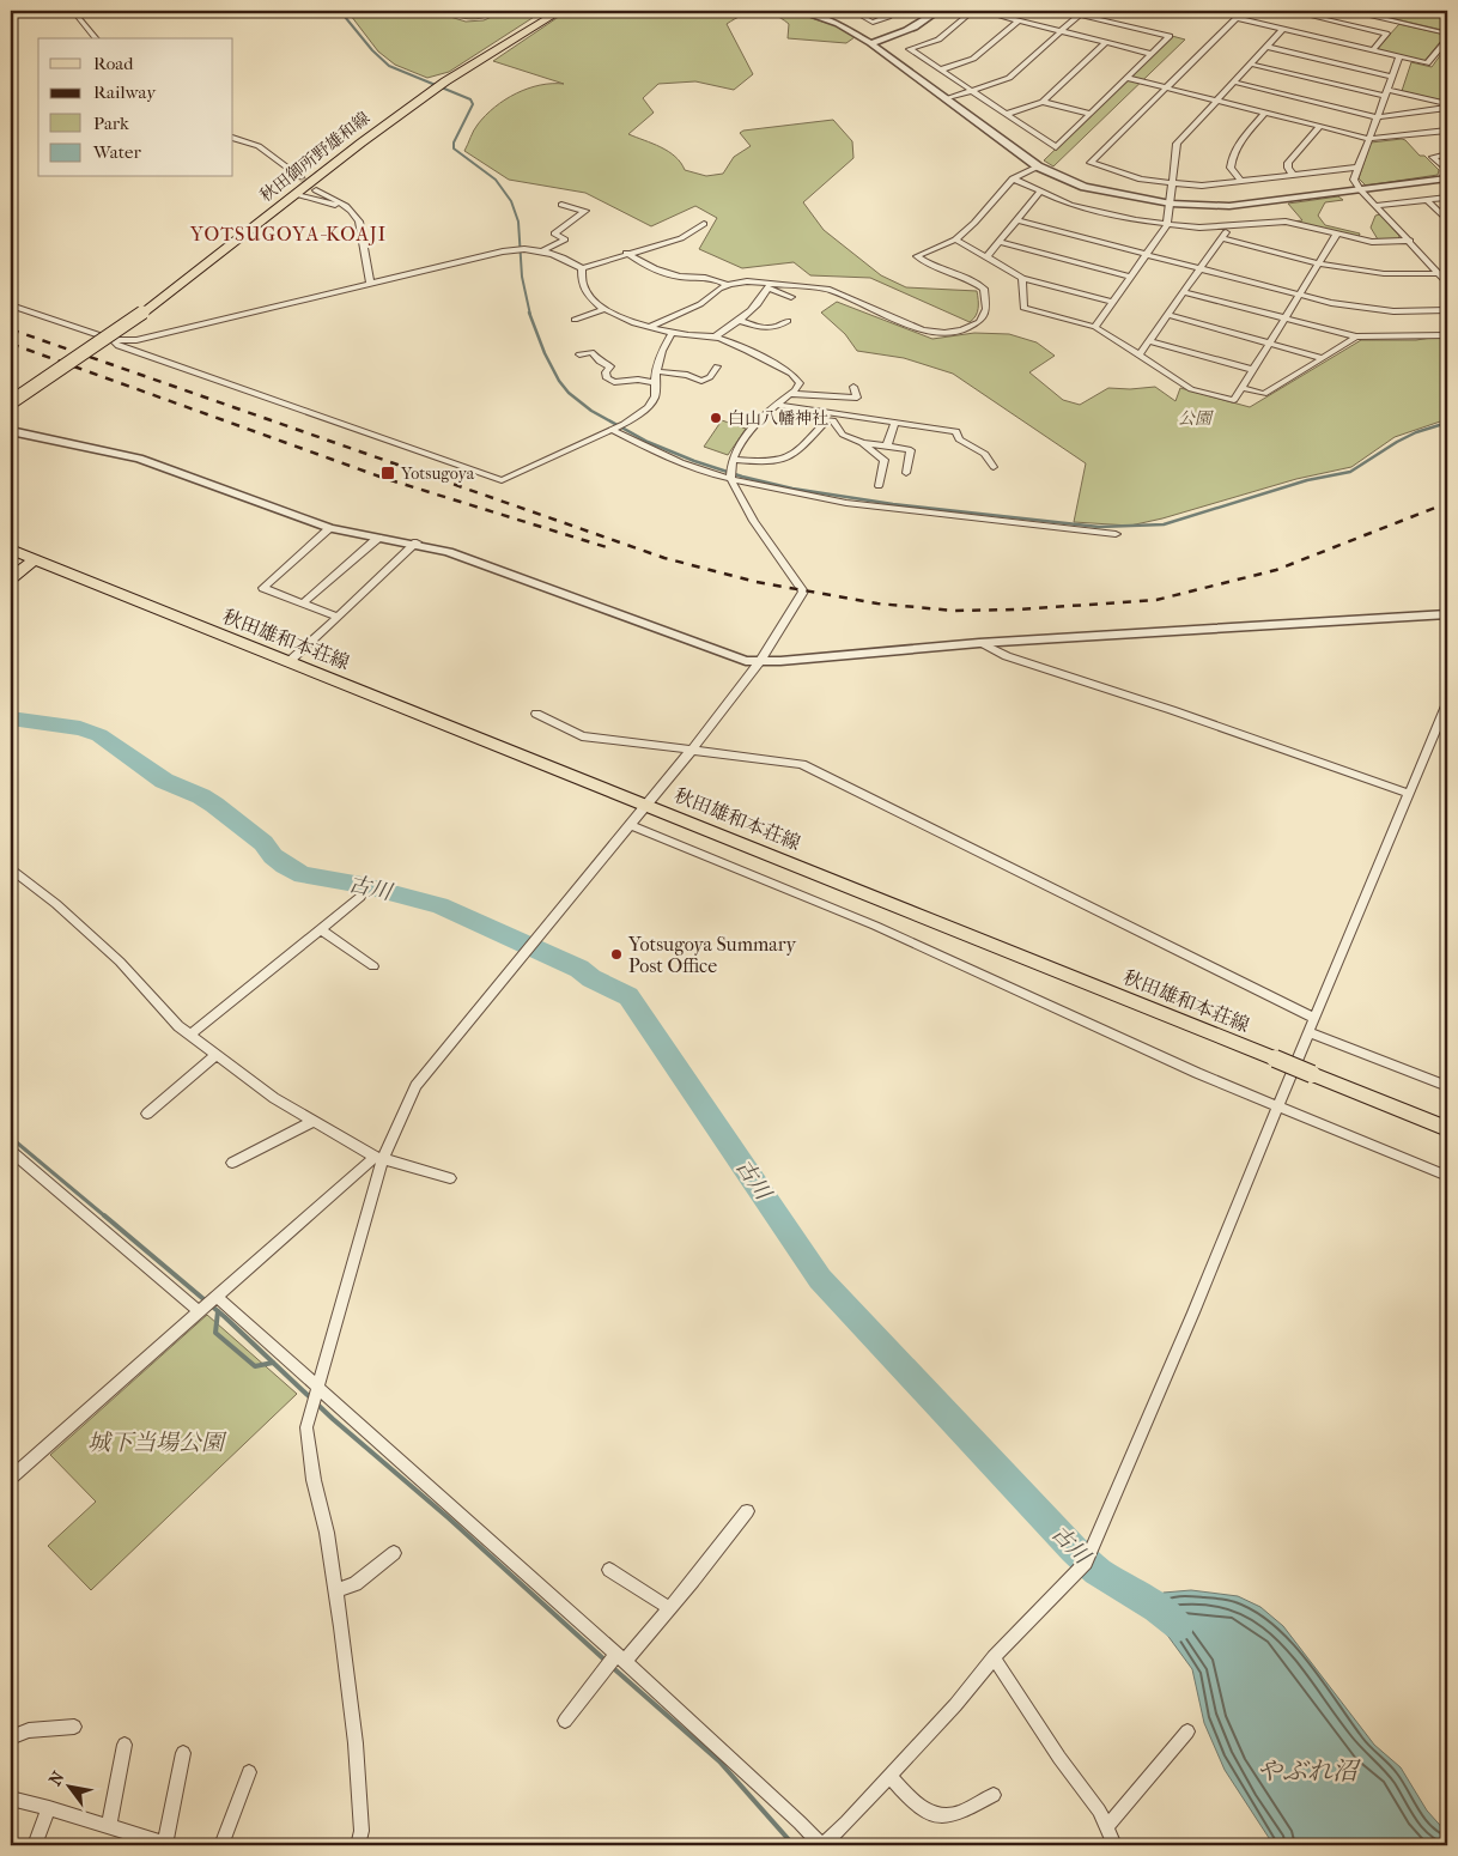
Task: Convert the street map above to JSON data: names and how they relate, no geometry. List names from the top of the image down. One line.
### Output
{"streets":{"main road":["秋田御所野雄和線","秋田雄和本荘線"]},"districts":["YOTSUGOYA-KOAJI"],"water":["古川","やぶれ沼"],"parks":["公園","城下当場公園"],"places":{"other":["白山八幡神社","Yotsugoya Summary Post Office"],"transit":["Yotsugoya"]},"legend":["Road","Railway","Park","Water"],"north":"top left"}
